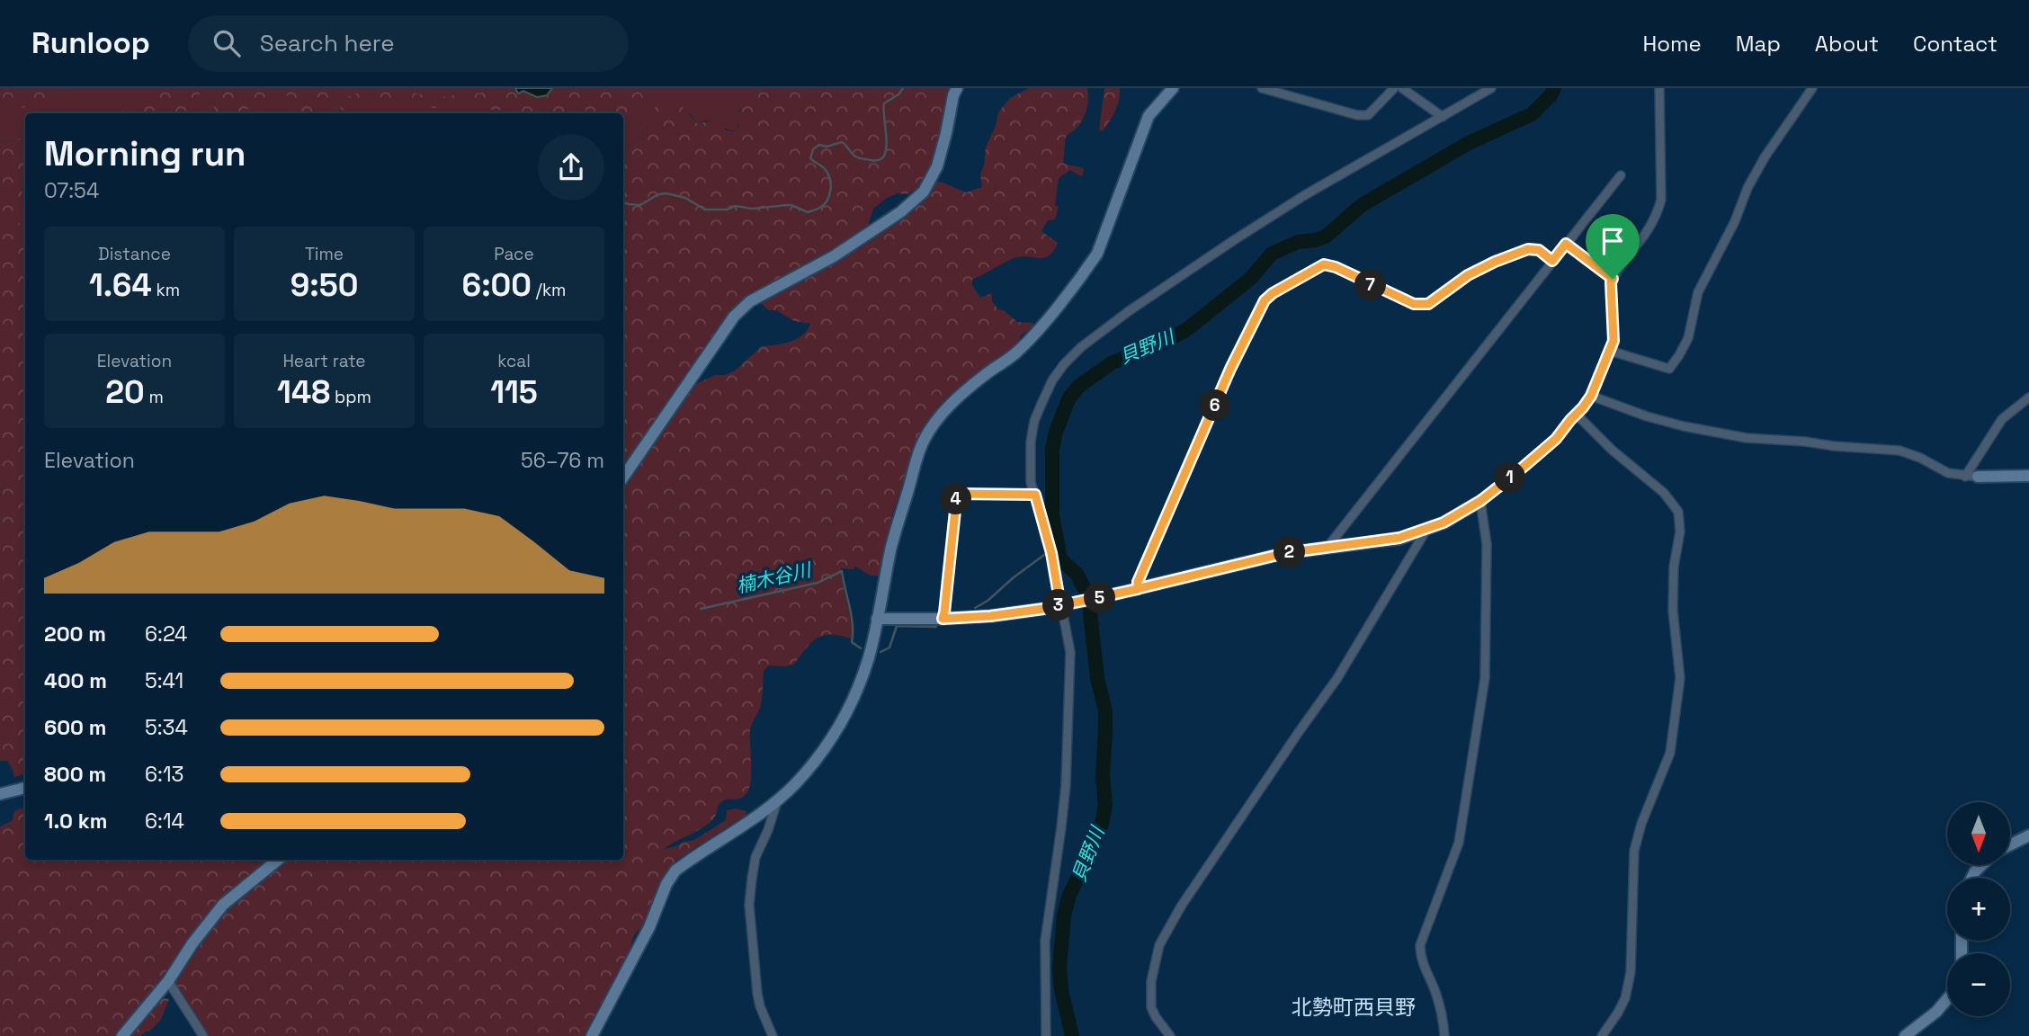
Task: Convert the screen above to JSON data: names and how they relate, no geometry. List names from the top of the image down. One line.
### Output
{"districts":["北勢町西貝野"],"water":["貝野川","楠木谷川"],"north":"bottom","page":{"header":"Runloop","search":"Search here","nav":["Home","Map","About","Contact"],"heading":["Morning run","07:54"],"stats":[["Distance","1.64 km"],["Time","9:50"],["Pace","6:00 /km"],["Elevation","20 m"],["Heart rate","148 bpm"],["kcal","115"]],"pins":["7","6","1","4","2","5","3"],"chart":["Elevation","56–76 m"],"list":[{"name":"200 m","note":"6:24"},{"name":"400 m","note":"5:41"},{"name":"600 m","note":"5:34"},{"name":"800 m","note":"6:13"},{"name":"1.0 km","note":"6:14"}],"map_buttons":["+","−"]}}
